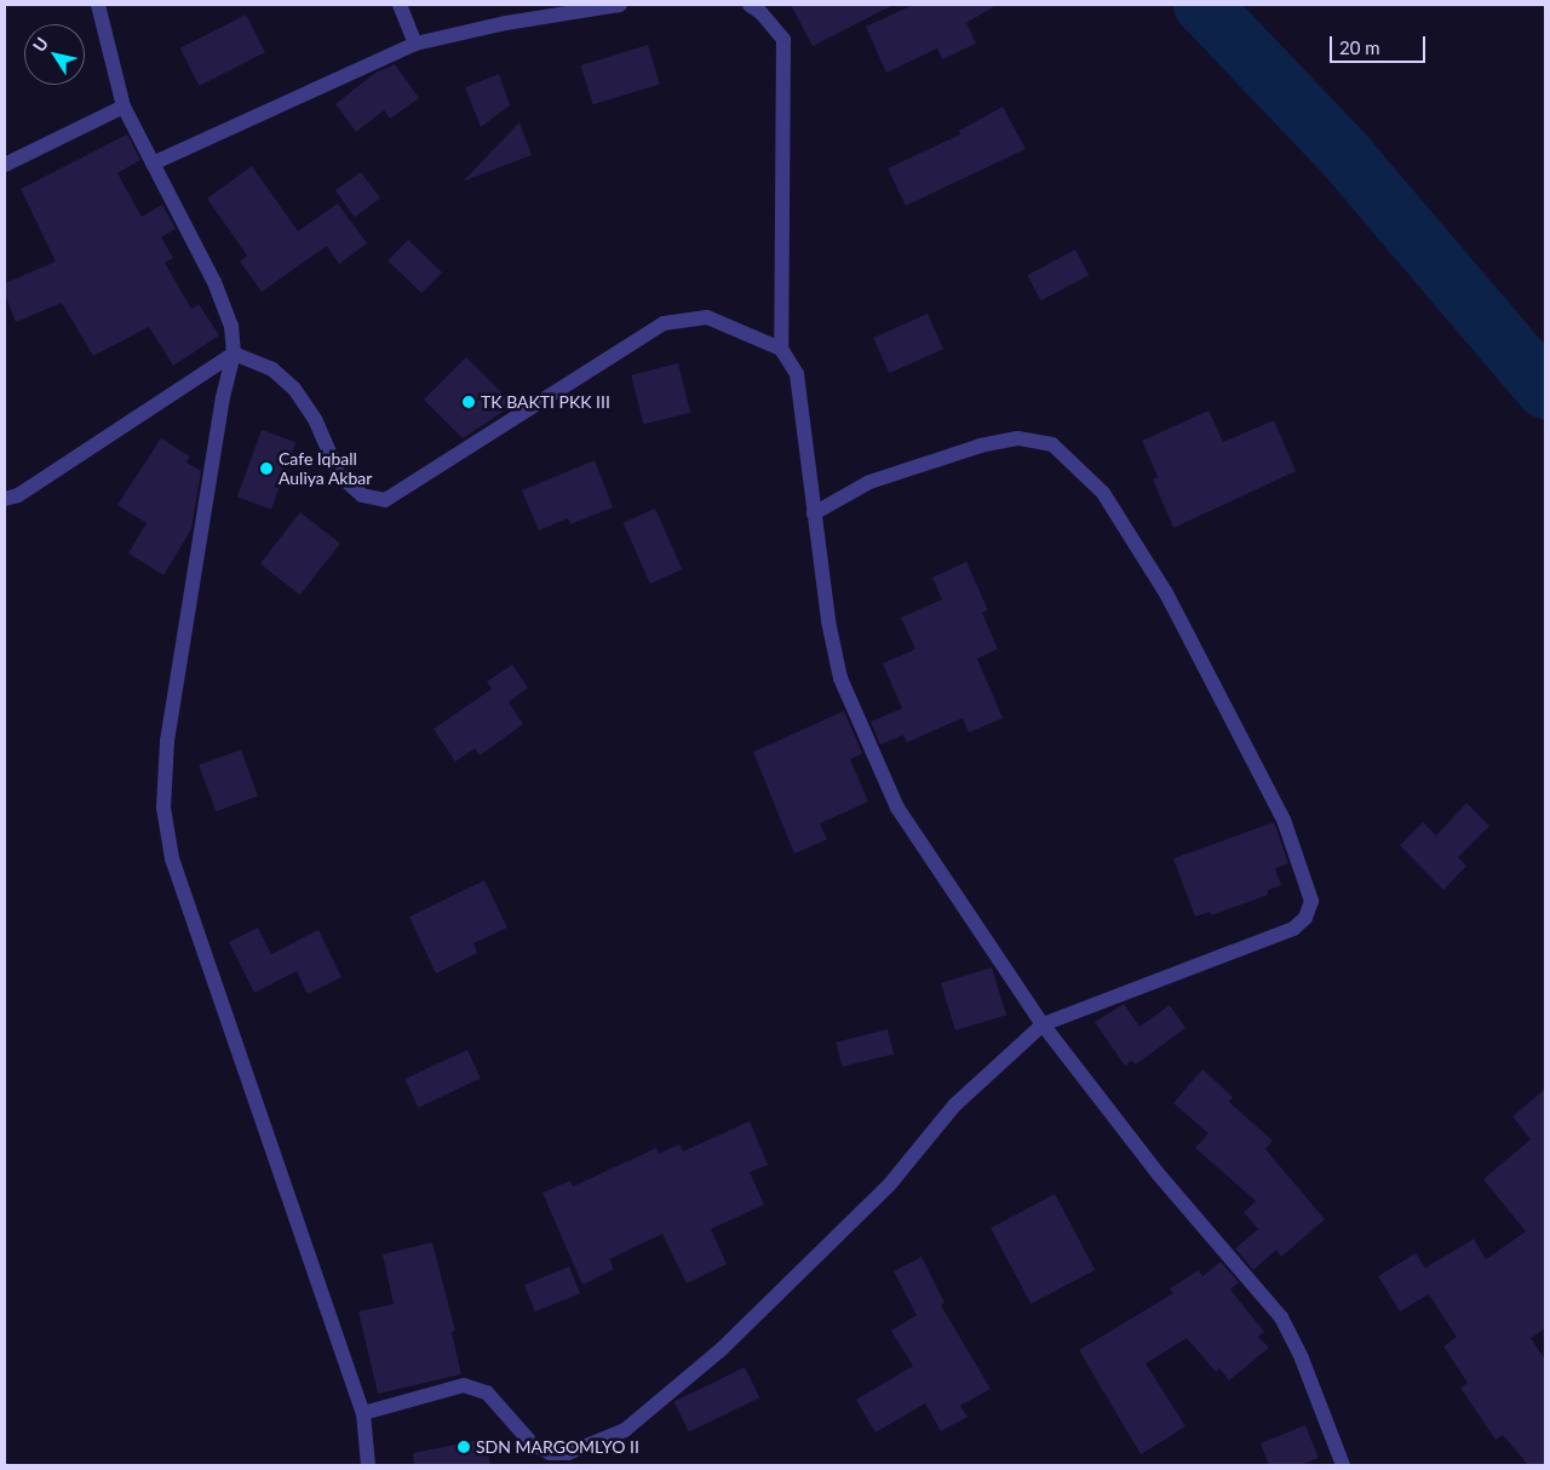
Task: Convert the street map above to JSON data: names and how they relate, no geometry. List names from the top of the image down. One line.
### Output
{"places":["TK BAKTI PKK III","Cafe Iqball Auliya Akbar","SDN MARGOMLYO II"],"scale_bar":"20 m","north":"top left"}
